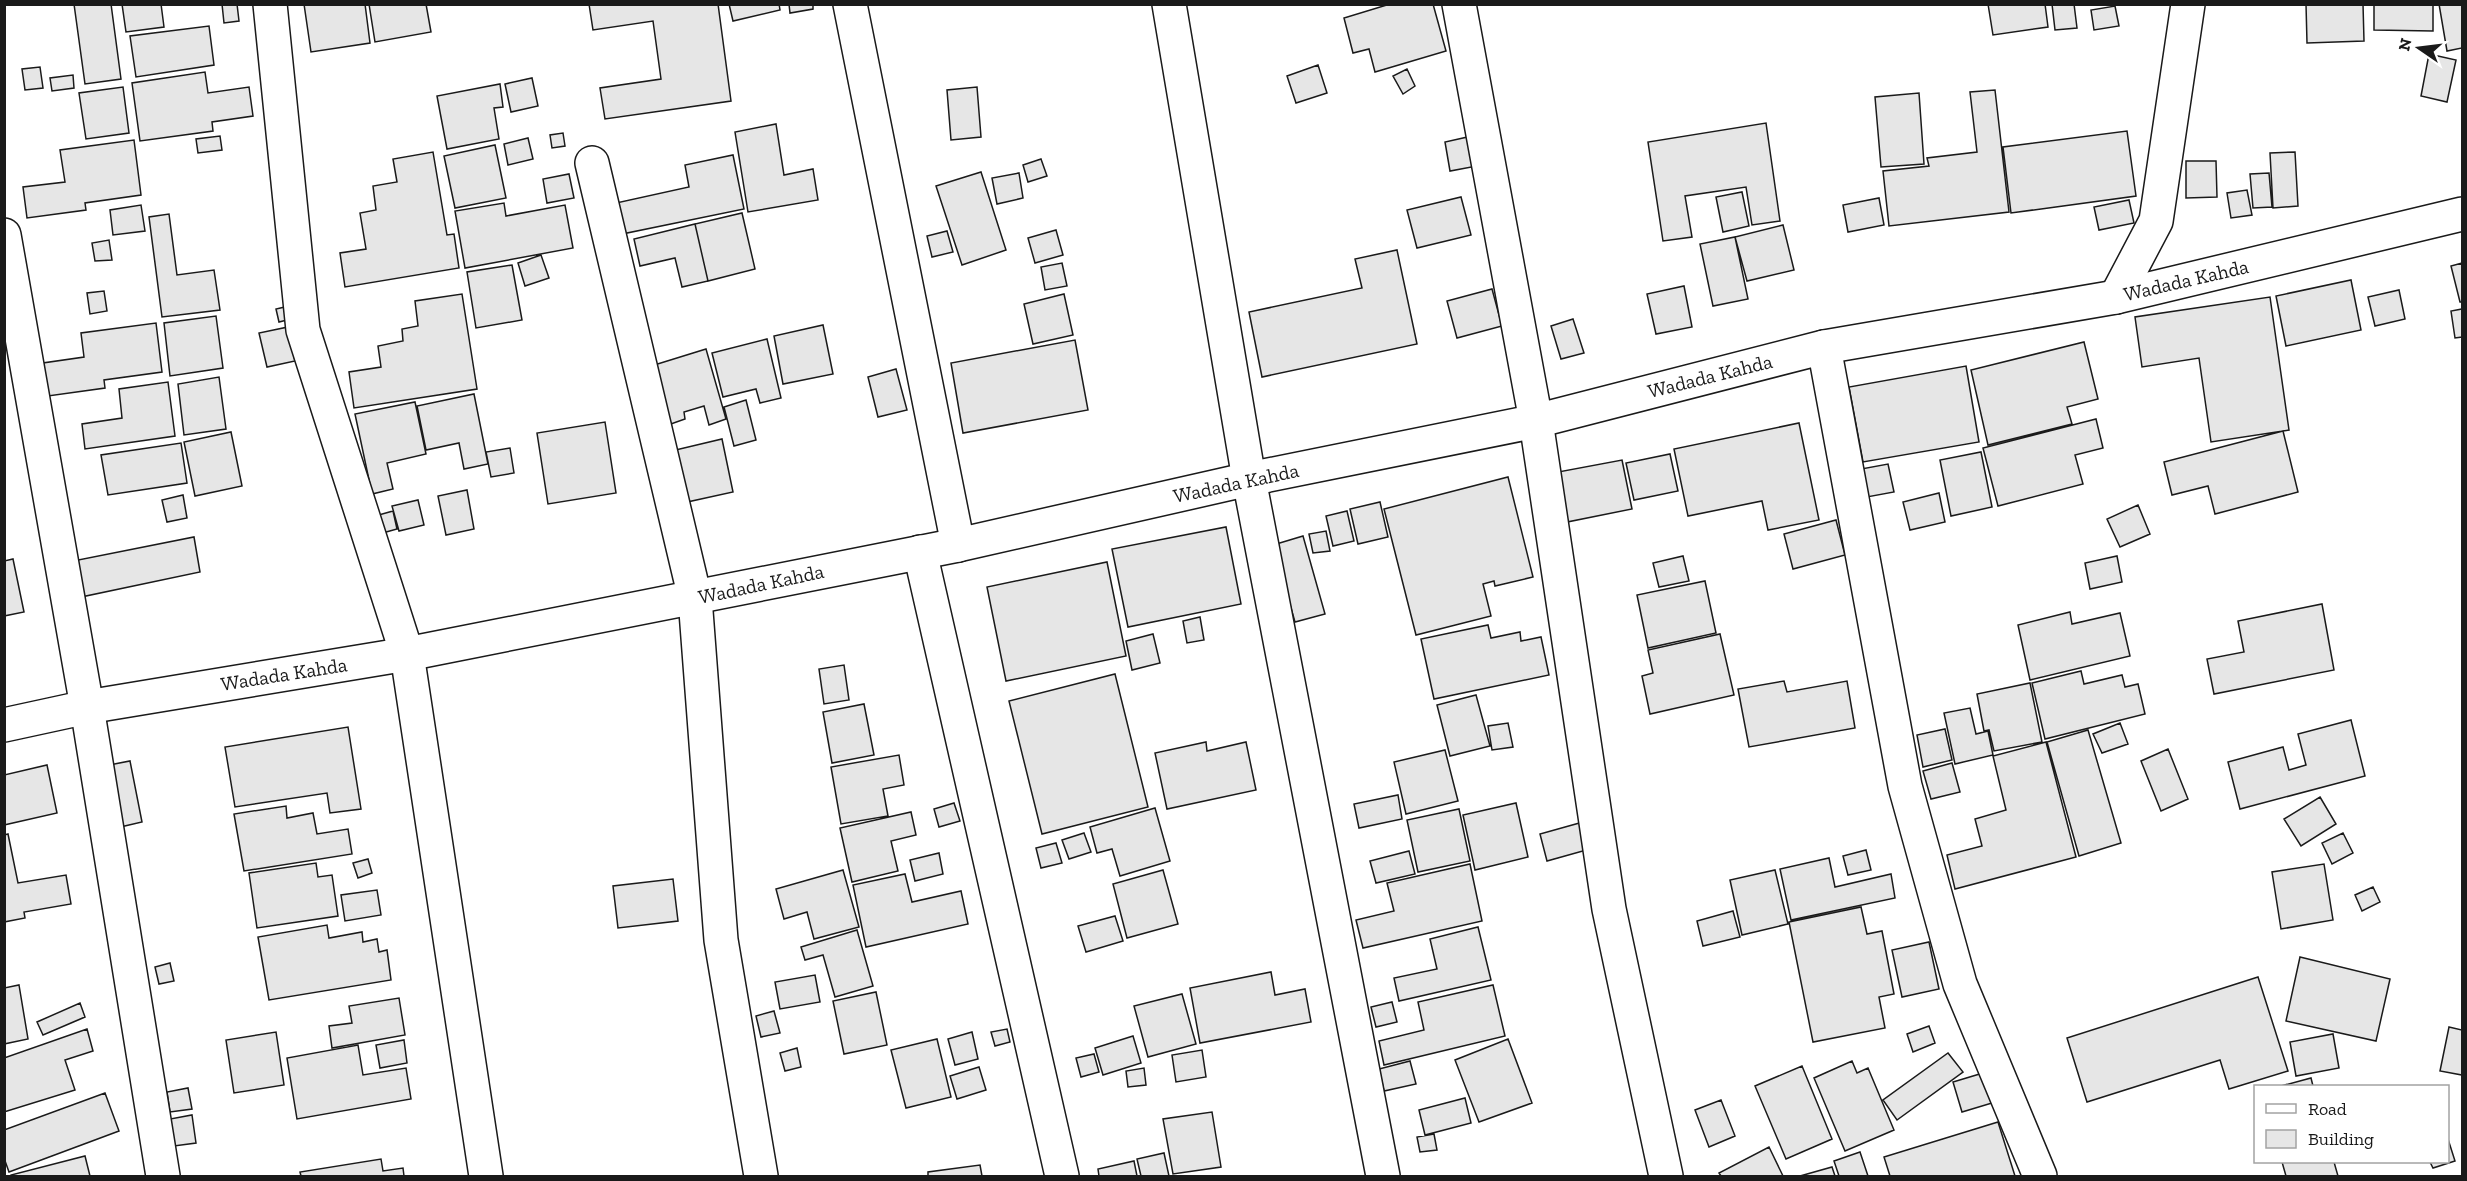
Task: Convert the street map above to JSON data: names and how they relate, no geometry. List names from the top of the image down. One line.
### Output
{"streets":{"street":["Wadada Kahda"]},"legend":["Road","Building"],"north":"left"}
